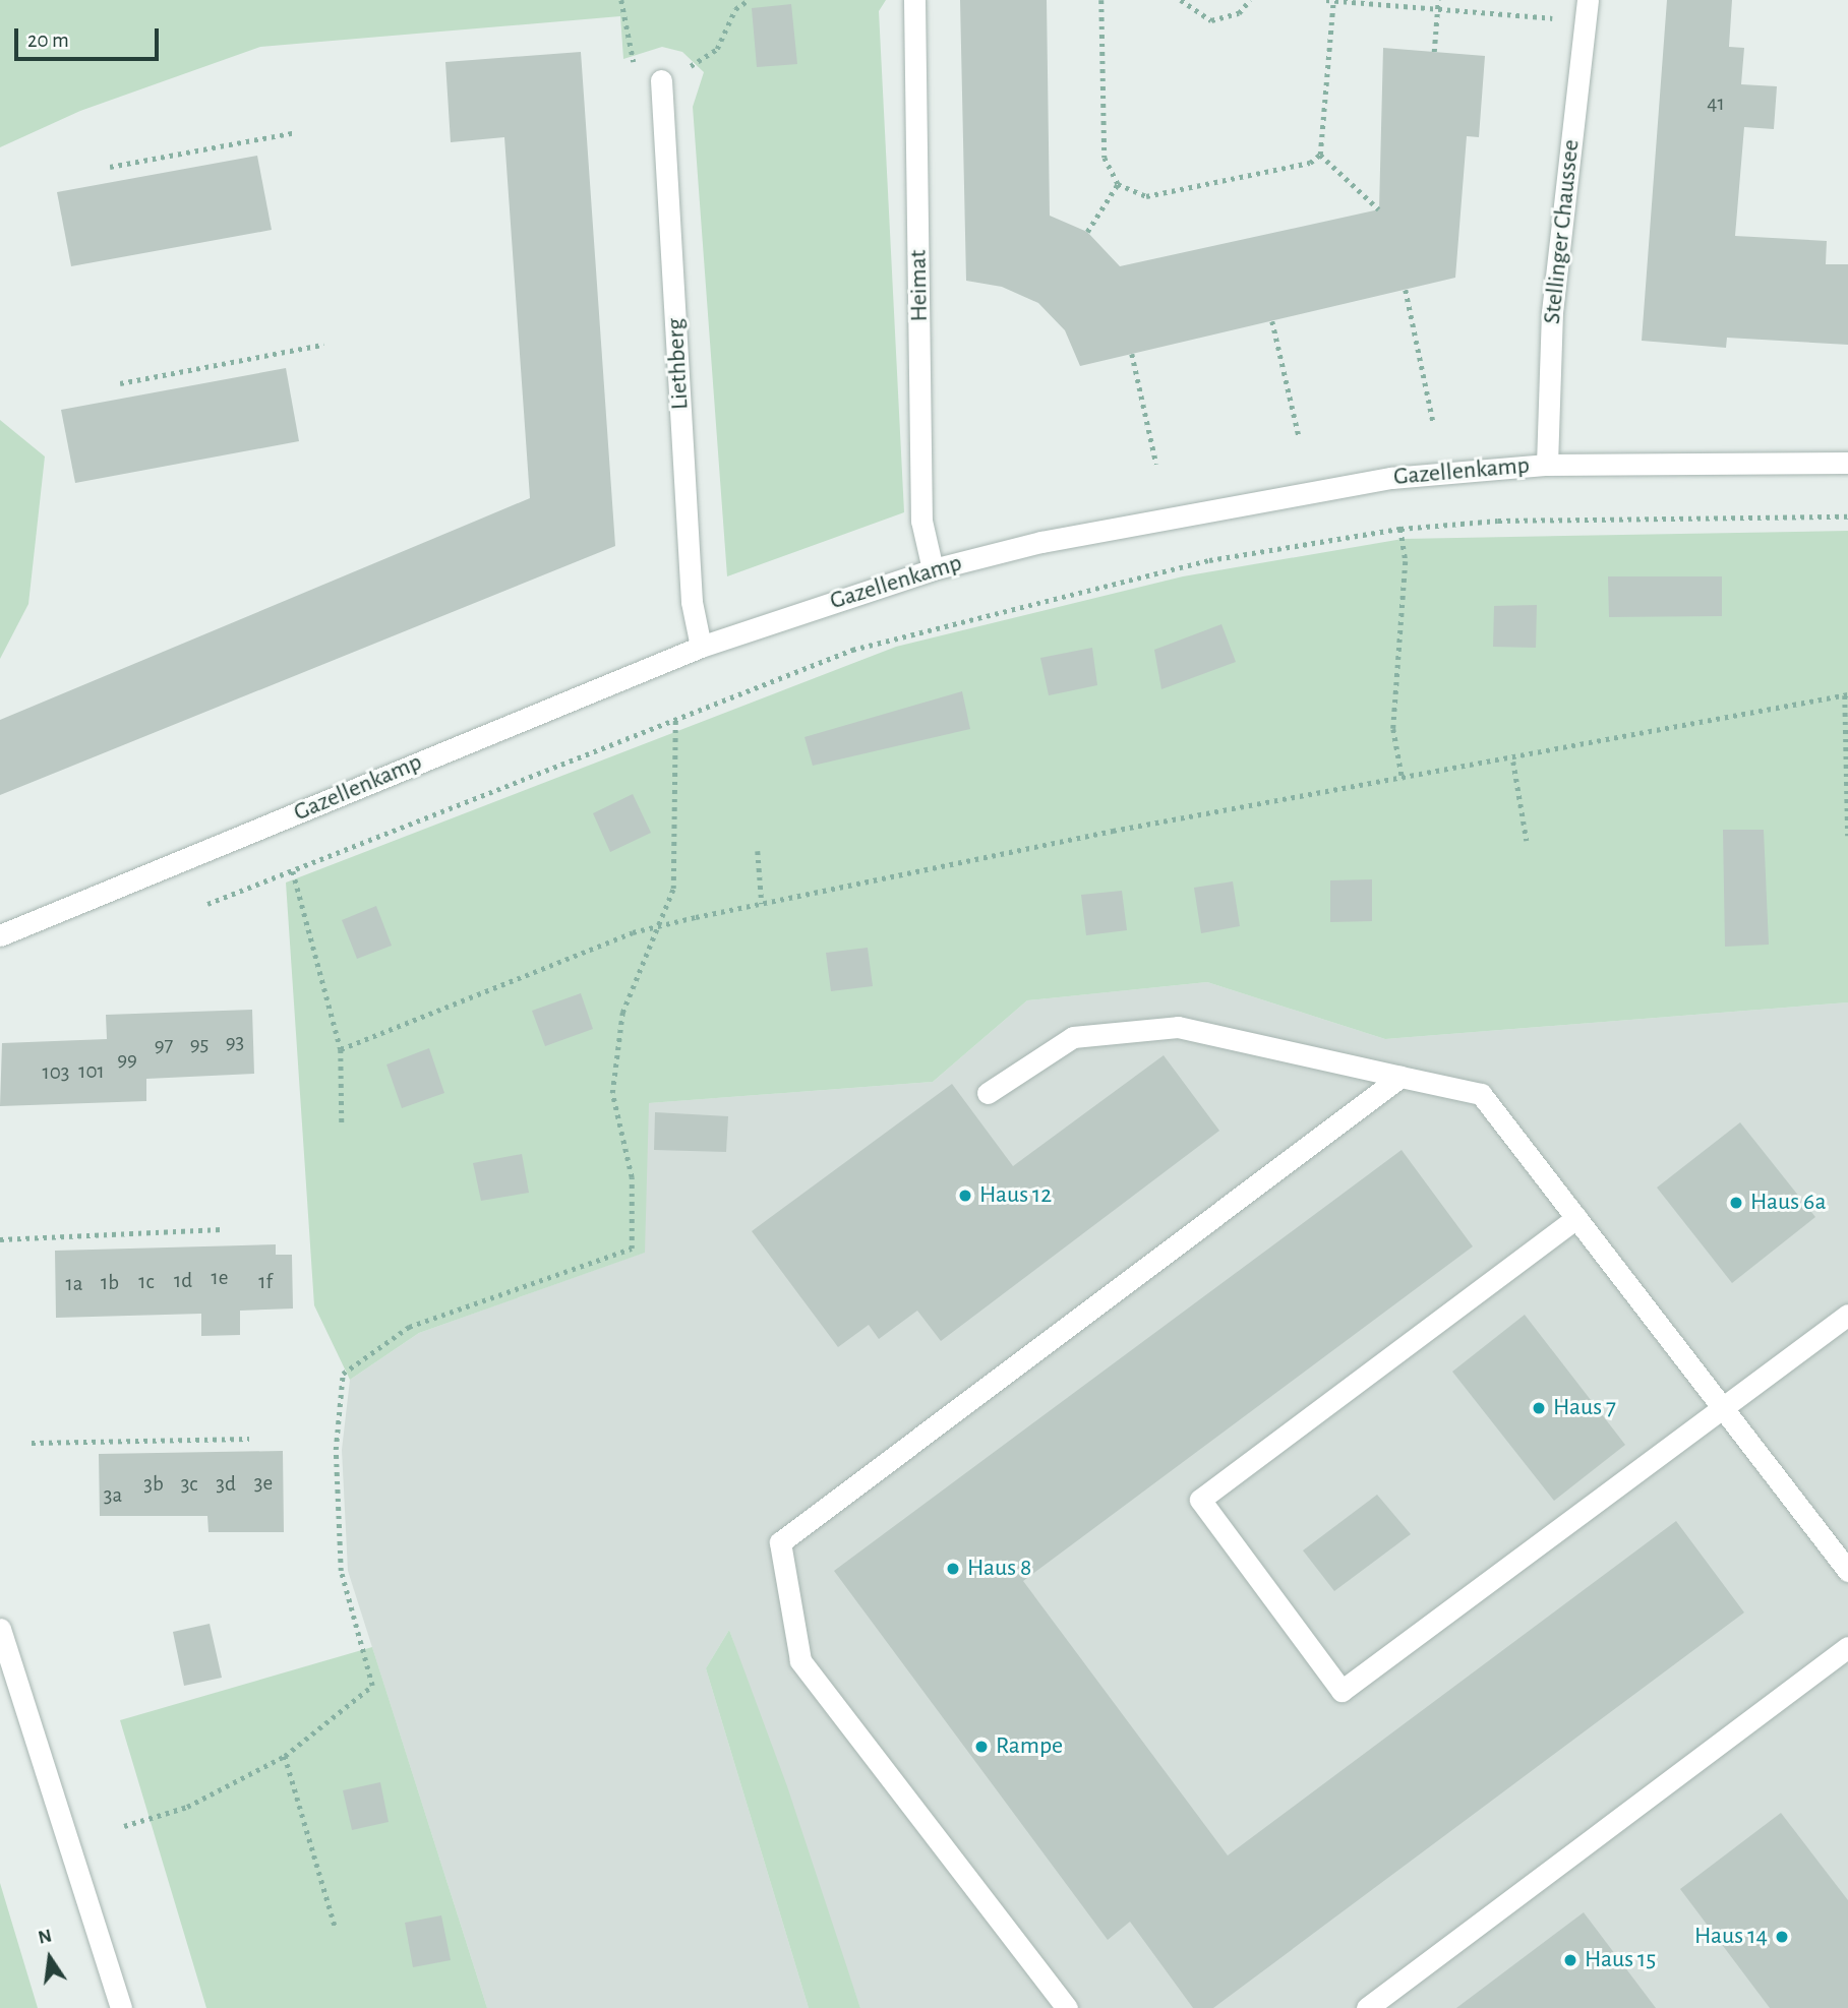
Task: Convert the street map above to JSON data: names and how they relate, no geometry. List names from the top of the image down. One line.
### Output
{"streets":{"street":["Stellinger Chaussee","Heimat","Liethberg","Gazellenkamp"]},"crossings":[["Stellinger Chaussee","Gazellenkamp"],["Heimat","Gazellenkamp"],["Liethberg","Gazellenkamp"]],"places":["Haus 12","Haus 6a","Haus 7","Haus 8","Rampe","Haus 14","Haus 15"],"house_numbers":["41","93","95","97","99","101","103","1e","1d","1c","1f","1b","1a","3e","3b","3c","3d","3a"],"scale_bar":"20 m","north":"top"}
